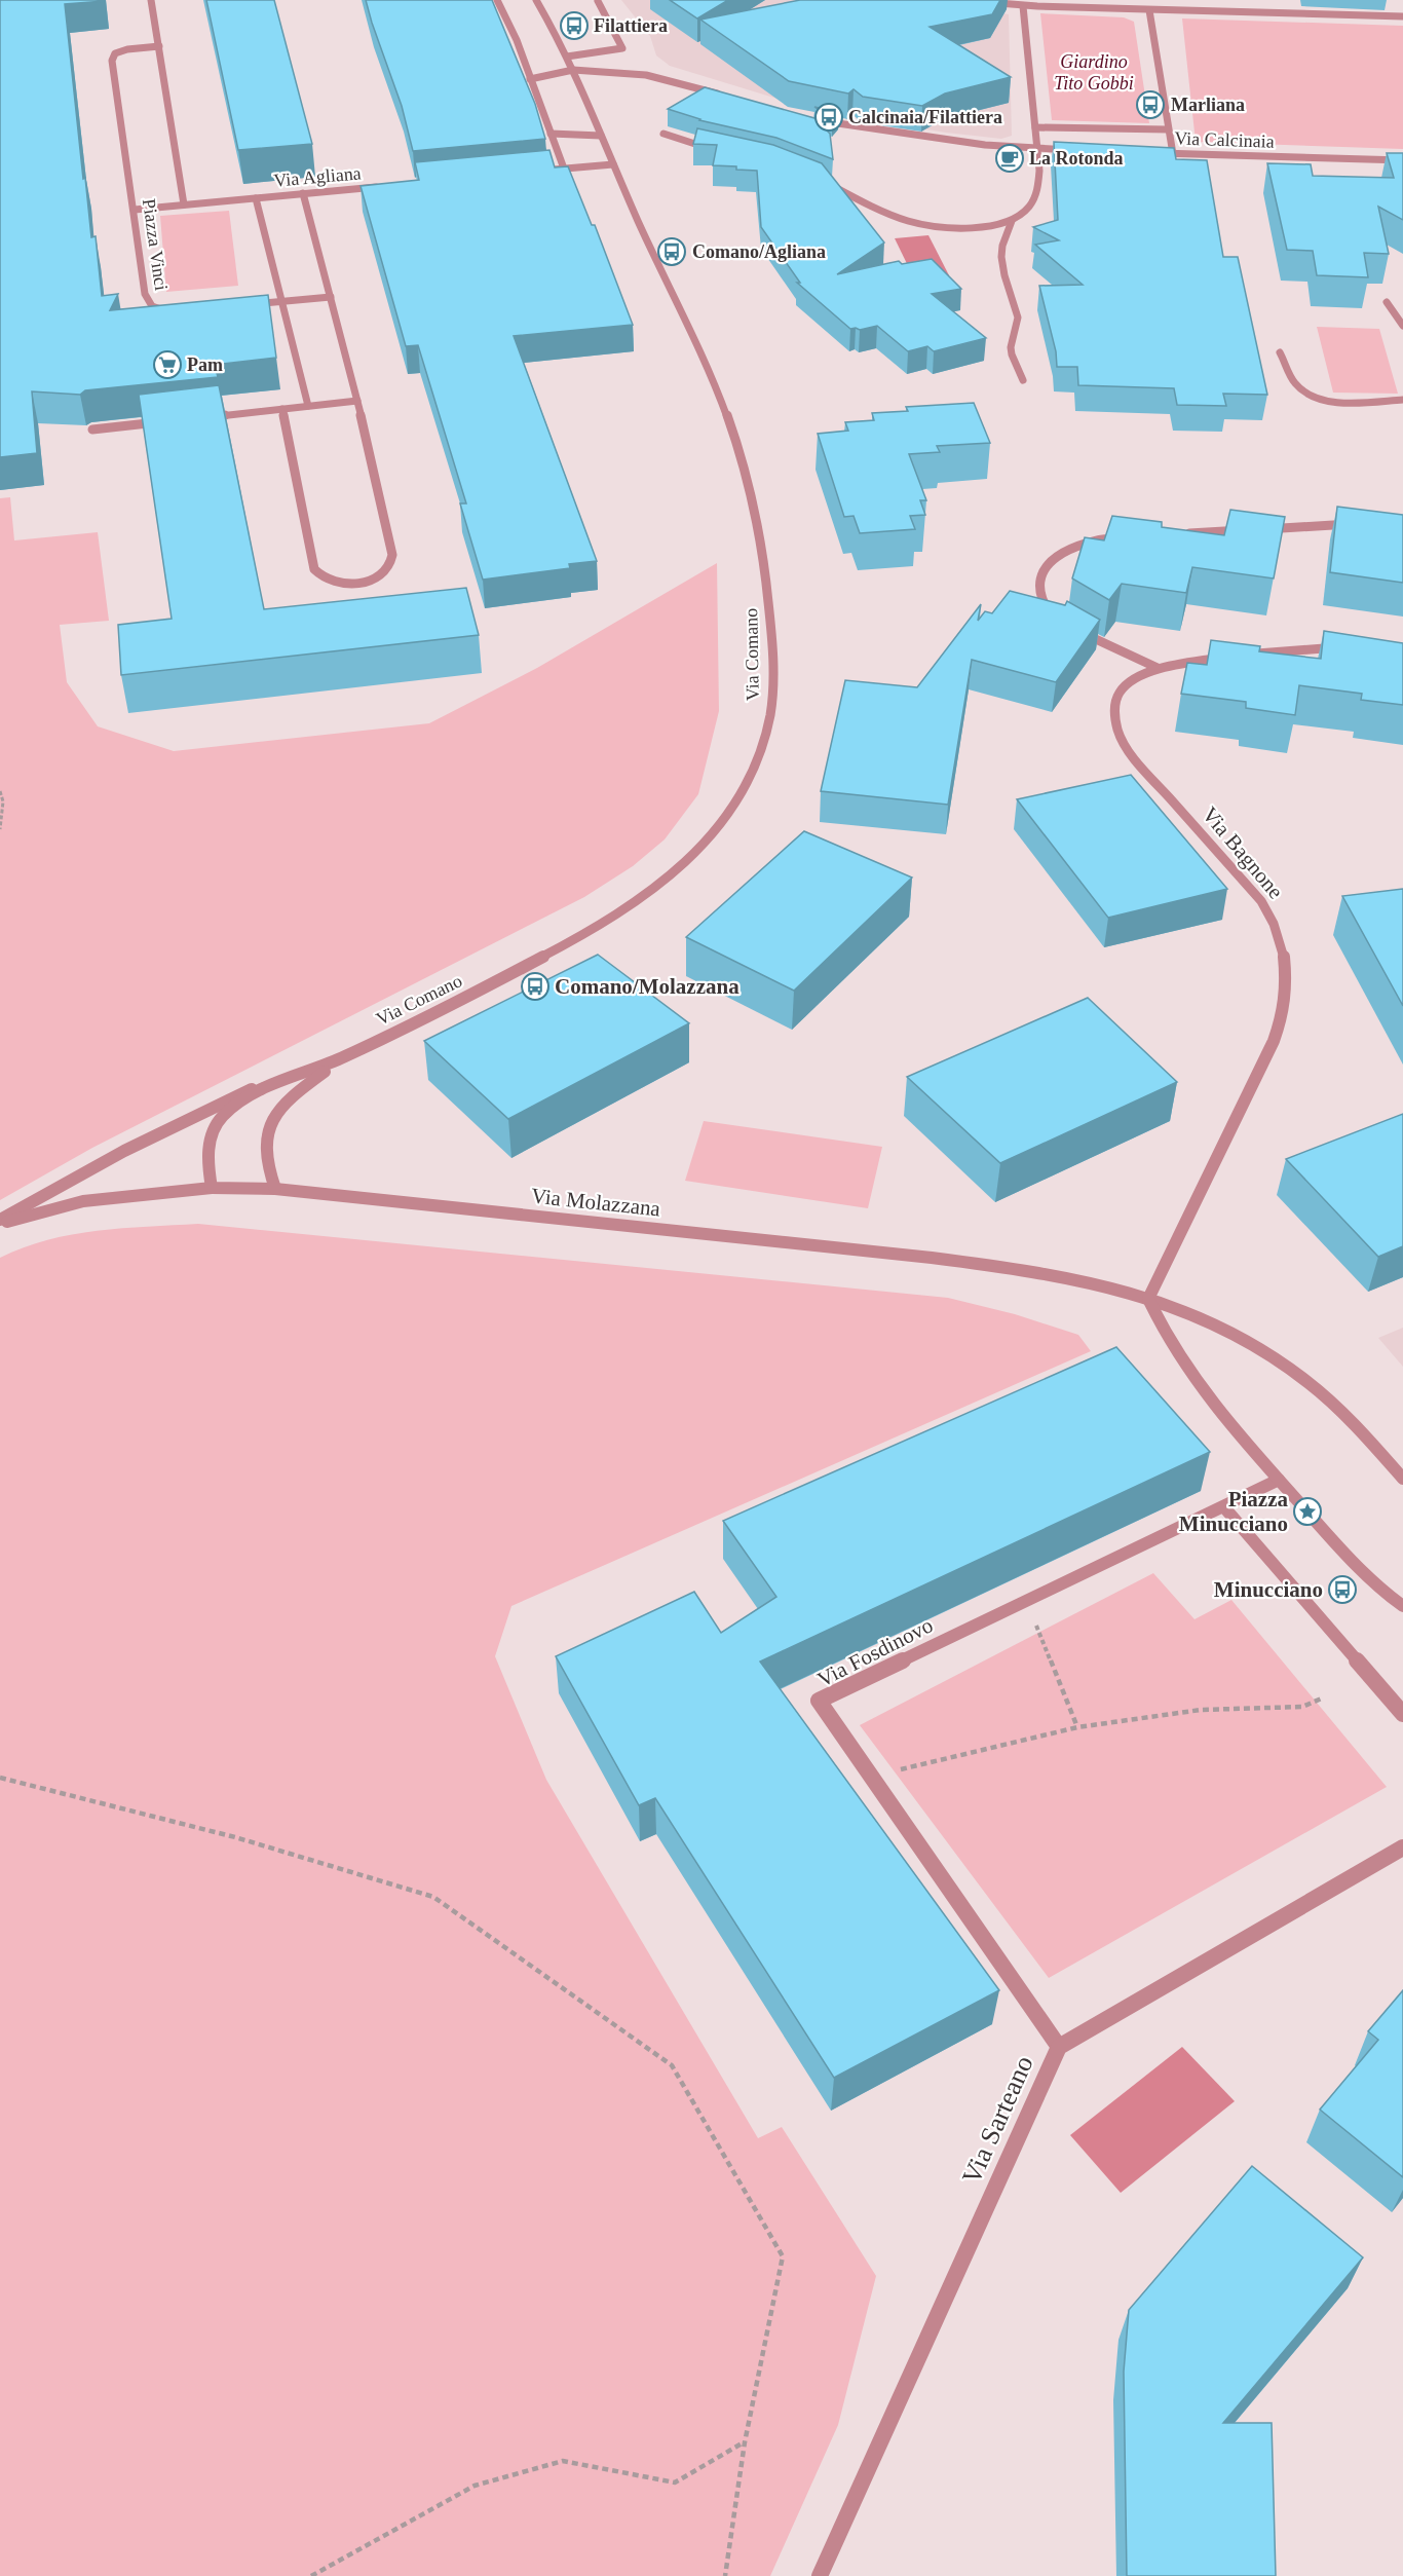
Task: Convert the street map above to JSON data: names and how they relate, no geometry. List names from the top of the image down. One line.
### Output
{"streets":{"street":["Via Calcinaia","Via Agliana","Piazza Vinci","Via Comano","Via Bagnone","Via Molazzana","Via Fosdinovo","Via Sarteano"]},"crossings":[["Via Agliana","Piazza Vinci"],["Via Comano","Via Molazzana"],["Via Bagnone","Via Molazzana"],["Via Fosdinovo","Via Sarteano"]],"parks":["Giardino Tito Gobbi"],"places":{"bus stop":["Filattiera","Marliana","Calcinaia/Filattiera","Comano/Agliana","Comano/Molazzana","Minucciano"],"cafe":["La Rotonda"],"supermarket":["Pam"],"place":["Piazza Minucciano"]}}
